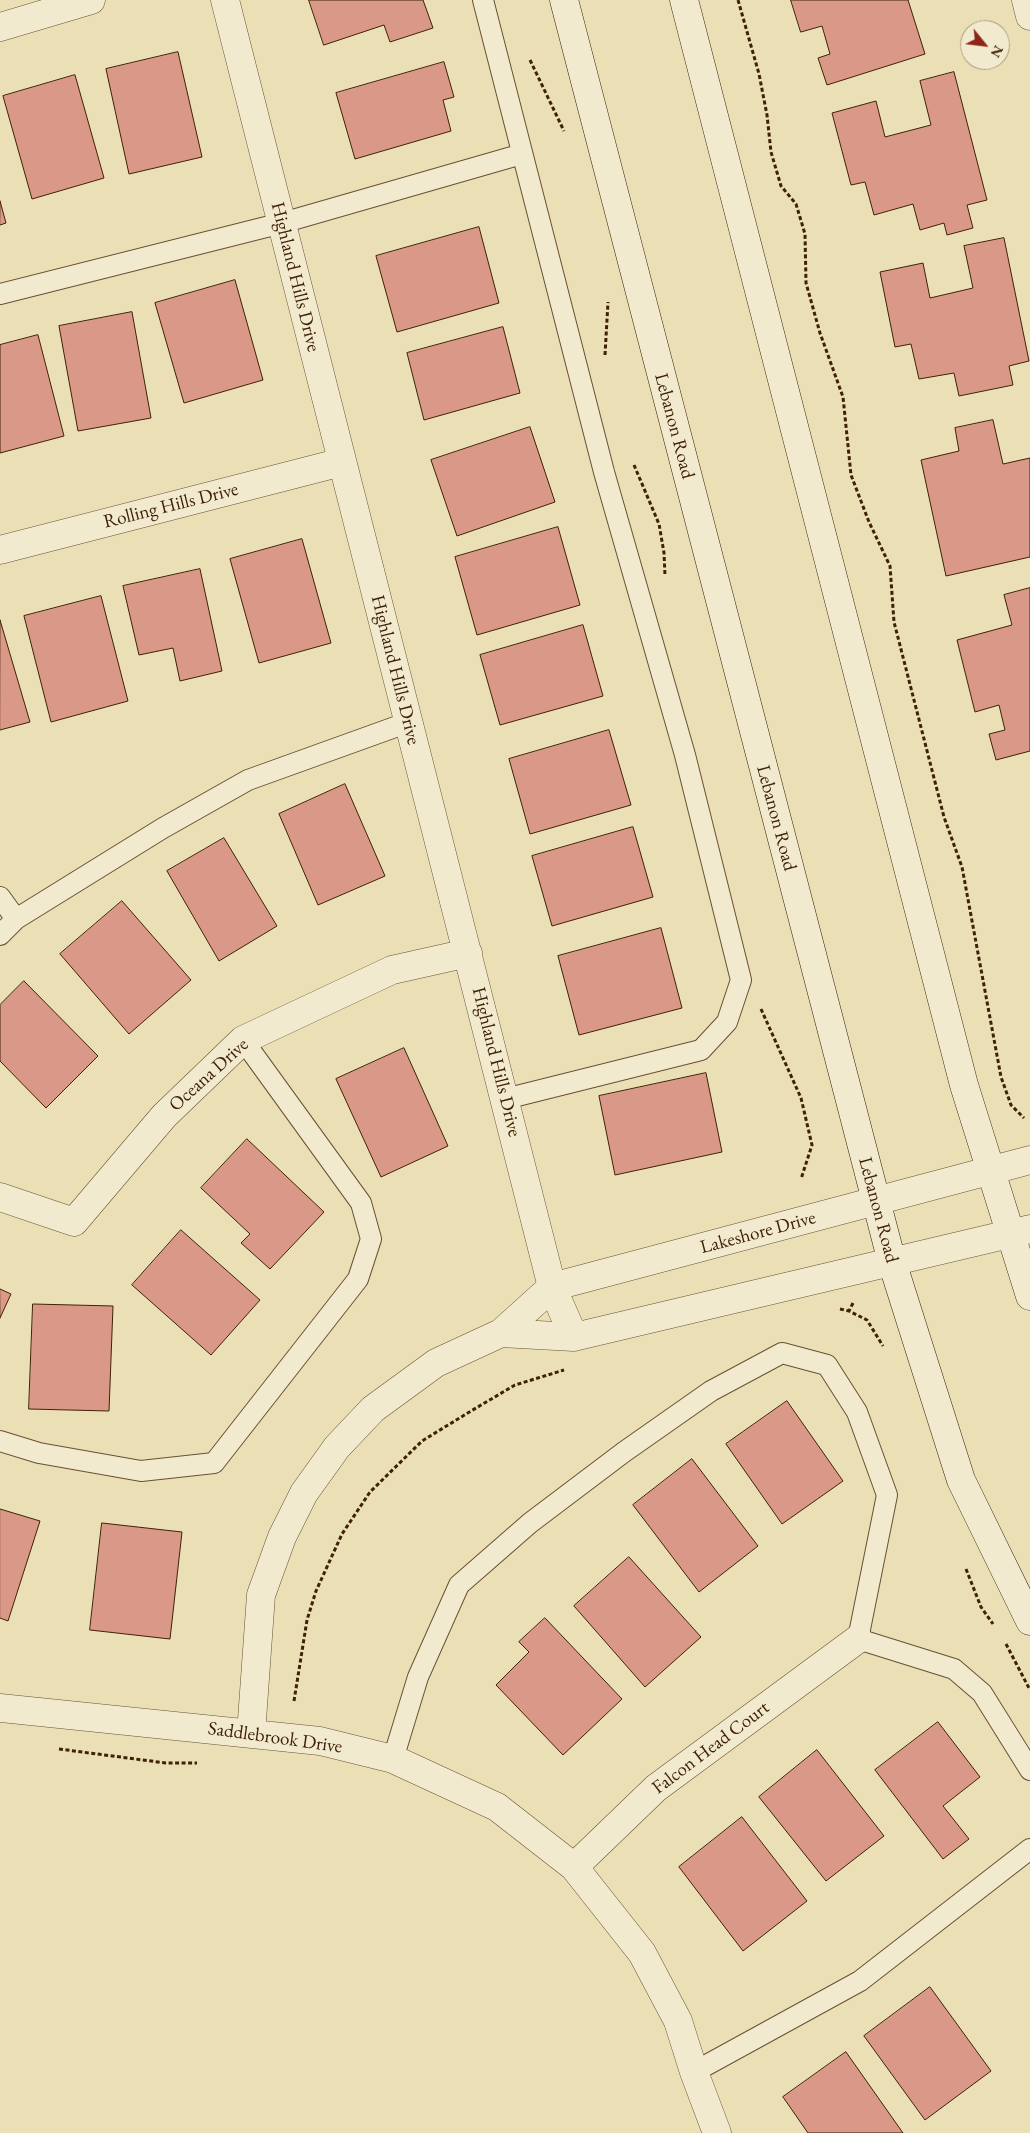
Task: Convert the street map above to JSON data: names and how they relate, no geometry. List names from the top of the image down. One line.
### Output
{"streets":{"street":["Highland Hills Drive","Lebanon Road","Rolling Hills Drive","Oceana Drive","Lakeshore Drive","Saddlebrook Drive","Falcon Head Court"]},"crossings":[["Highland Hills Drive","Rolling Hills Drive"],["Highland Hills Drive","Oceana Drive"],["Highland Hills Drive","Lakeshore Drive"],["Lebanon Road","Lakeshore Drive"],["Lakeshore Drive","Saddlebrook Drive"],["Saddlebrook Drive","Falcon Head Court"]],"north":"bottom right"}
